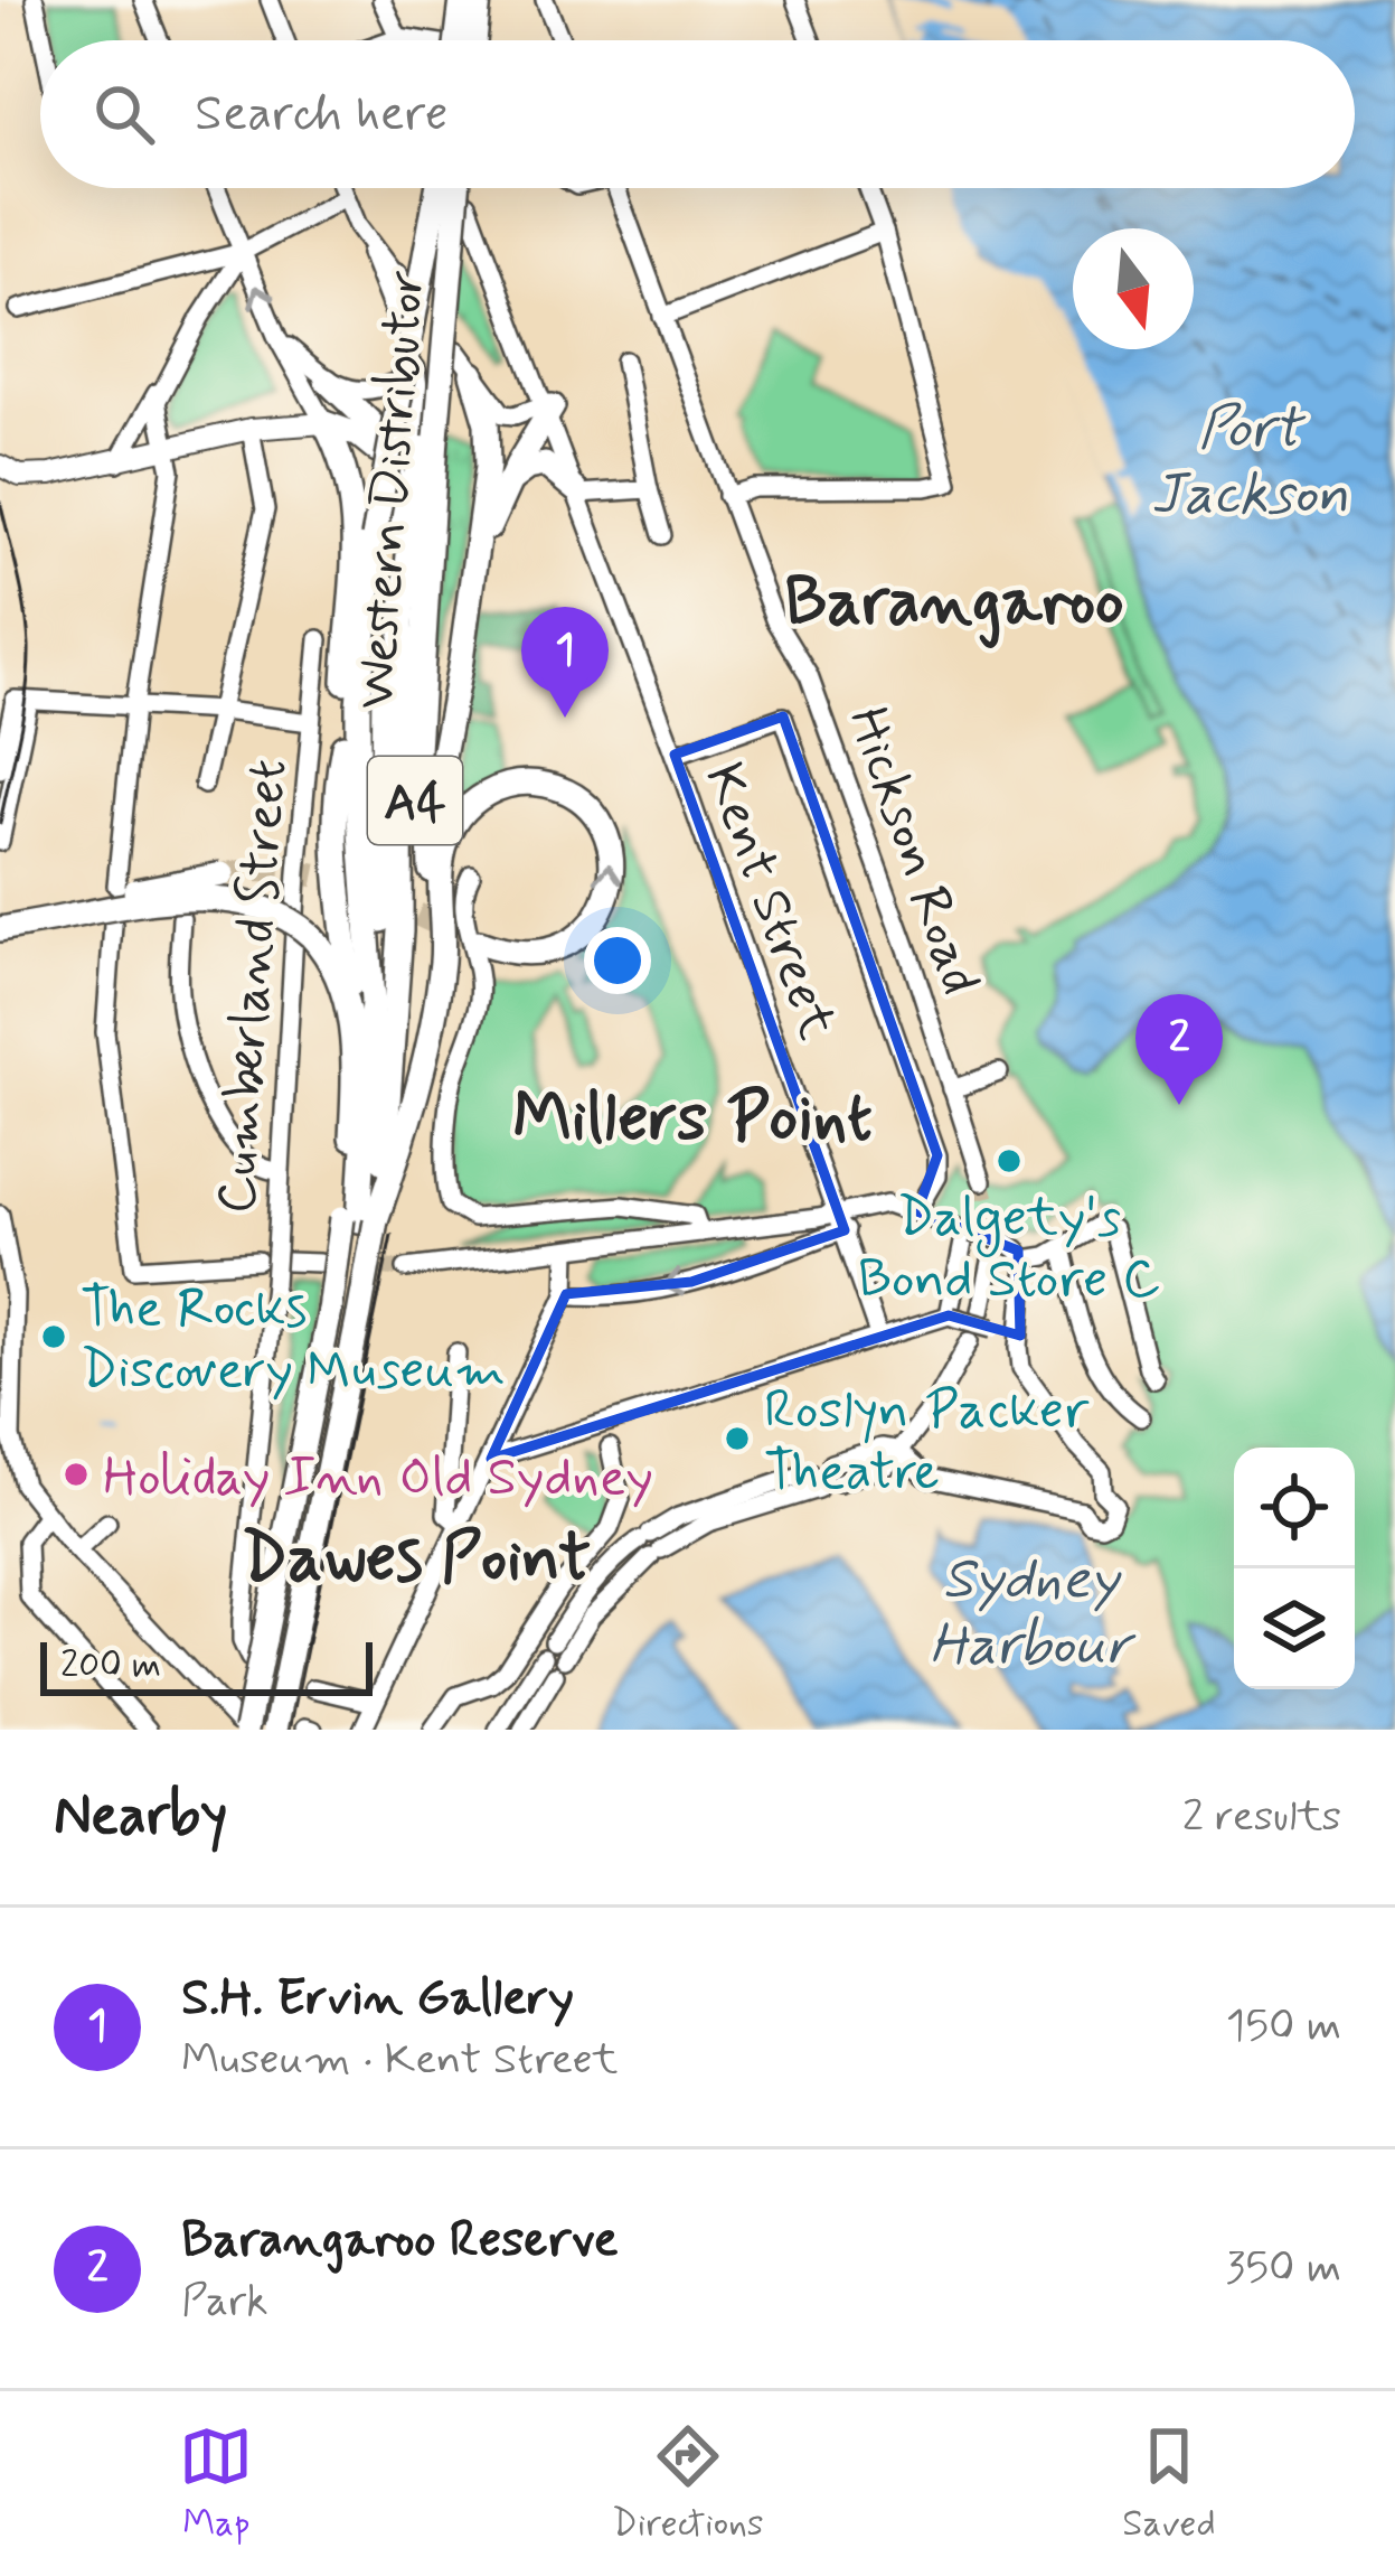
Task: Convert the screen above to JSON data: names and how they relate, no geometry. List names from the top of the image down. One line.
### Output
{"streets":{"highway":["Western Distributor","A4"],"street":["Hickson Road","Kent Street","Cumberland Street"]},"districts":["Barangaroo","Millers Point","Dawes Point"],"water":["Port Jackson","Sydney Harbour"],"places":["Dalgety's Bond Store C","The Rocks Discovery Museum","Roslyn Packer Theatre","Holiday Inn Old Sydney"],"scale_bar":"200 m","north":"bottom","page":{"search":"Search here","pins":["1","2"],"scale":"200 m","heading":["Nearby","2 results"],"list":[{"mark":"1","name":"S.H. Ervin Gallery","note":"Museum · Kent Street","value":"150 m"},{"mark":"2","name":"Barangaroo Reserve","note":"Park","value":"350 m"}],"nav":["Map","Directions","Saved"]}}
